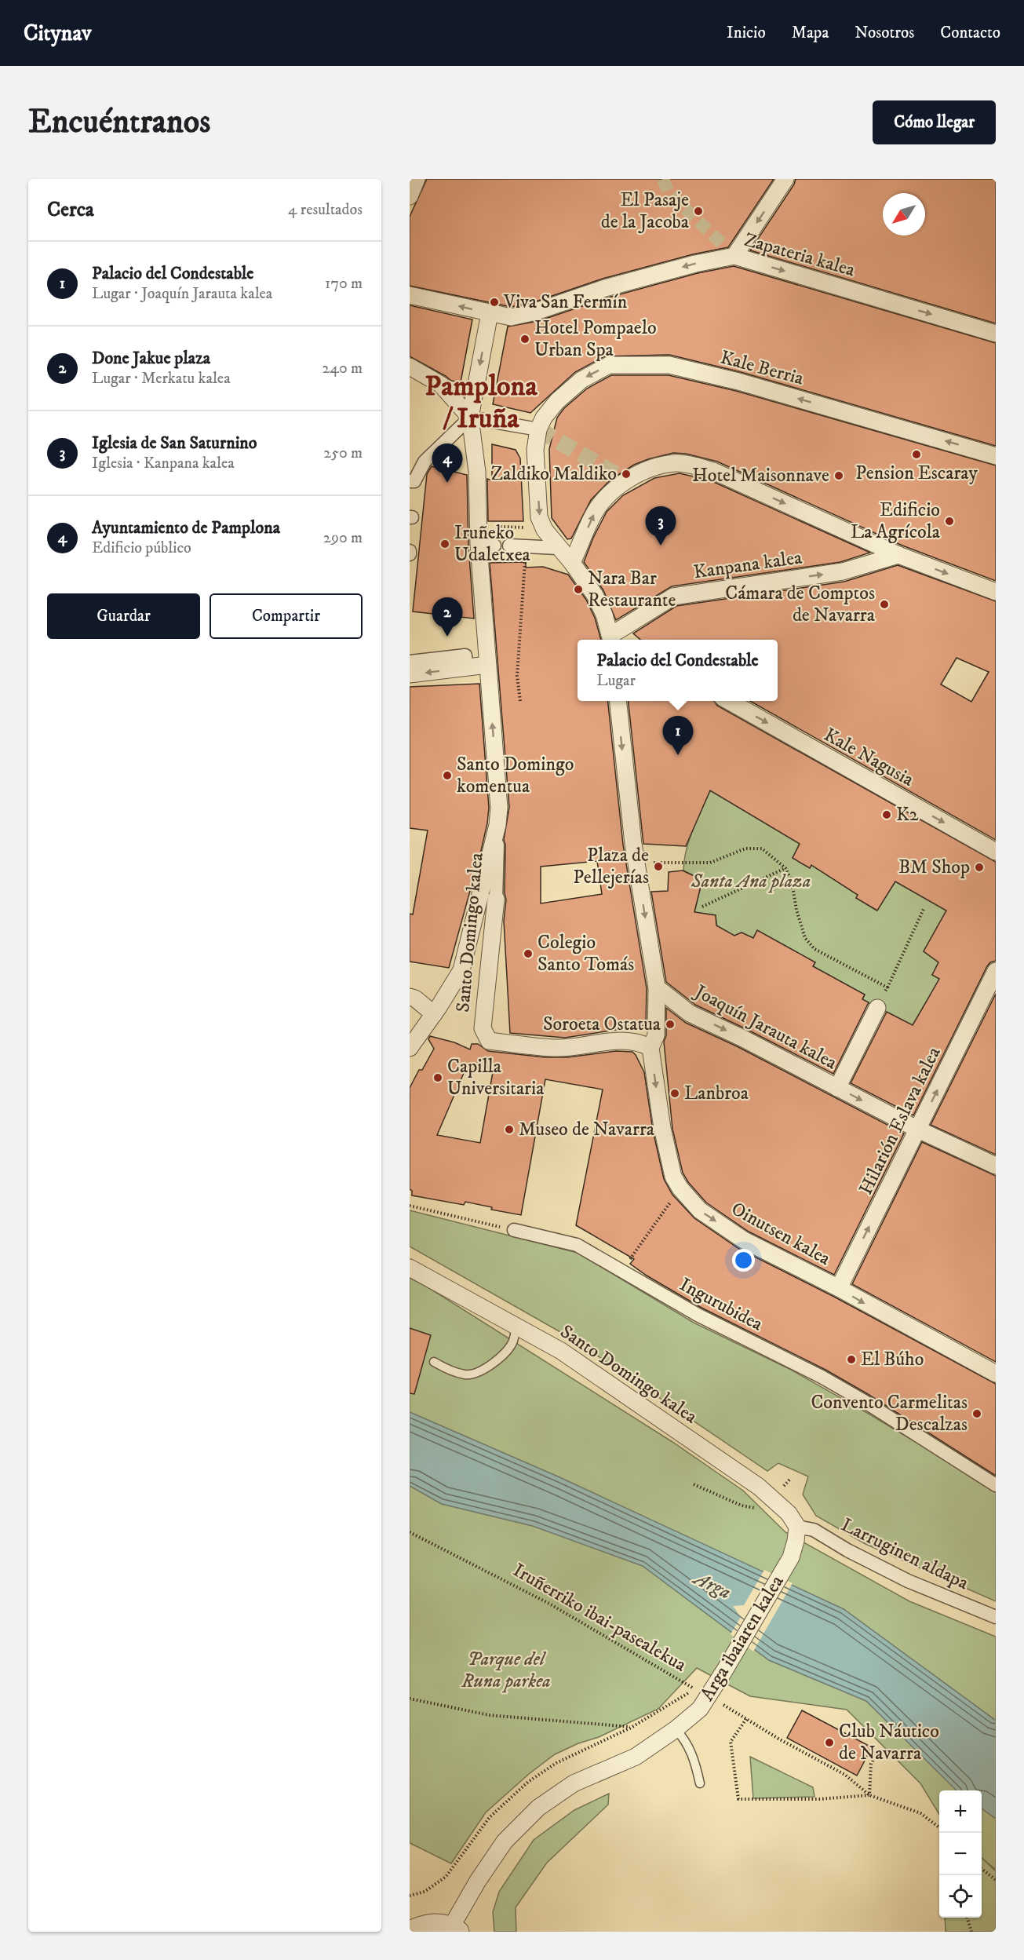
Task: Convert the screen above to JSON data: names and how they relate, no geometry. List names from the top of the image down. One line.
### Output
{"streets":{"street":["Zapateria kalea","Kale Berria","Kanpana kalea","Kale Nagusia","Santo Domingo kalea","Joaquín Jarauta kalea","Hilarión Eslava kalea","Oinutsen kalea","Ingurubidea","Larruginen aldapa","Arga ibaiaren kalea"],"path":["Iruñerriko ibai-pasealekua"]},"crossings":[["Zapateria kalea","Santo Domingo kalea"],["Santo Domingo kalea","Oinutsen kalea"],["Santo Domingo kalea","Larruginen aldapa"],["Santo Domingo kalea","Arga ibaiaren kalea"],["Joaquín Jarauta kalea","Hilarión Eslava kalea"],["Joaquín Jarauta kalea","Oinutsen kalea"],["Hilarión Eslava kalea","Oinutsen kalea"],["Larruginen aldapa","Arga ibaiaren kalea"],["Iruñerriko ibai-pasealekua","Arga ibaiaren kalea"]],"one_way":["Kale Berria","Kanpana kalea","Kale Nagusia","Joaquín Jarauta kalea","Hilarión Eslava kalea","Oinutsen kalea"],"districts":["Pamplona / Iruña"],"water":["Arga"],"parks":["Santa Ana plaza","Parque del Runa parkea"],"places":["El Pasaje de la Jacoba","Viva San Fermín","Hotel Pompaelo Urban Spa","Pension Escaray","Zaldiko Maldiko","Hotel Maisonnave","Edificio La Agrícola","Iruñeko Udaletxea","Nara Bar Restaurante","Cámara de Comptos de Navarra","Santo Domingo komentua","K2","Plaza de Pellejerías","BM Shop","Colegio Santo Tomás","Soroeta Ostatua","Capilla Universitaria","Lanbroa","Museo de Navarra","El Búho","Convento Carmelitas Descalzas","Club Náutico de Navarra"],"north":"bottom left","page":{"header":"Citynav","nav":["Inicio","Mapa","Nosotros","Contacto"],"buttons":["Cómo llegar",["Guardar","Compartir"]],"title":"Encuéntranos","heading":["Cerca","4 resultados"],"list":[{"mark":"1","name":"Palacio del Condestable","note":"Lugar · Joaquín Jarauta kalea","value":"170 m"},{"mark":"2","name":"Done Jakue plaza","note":"Lugar · Merkatu kalea","value":"240 m"},{"mark":"3","name":"Iglesia de San Saturnino","note":"Iglesia · Kanpana kalea","value":"250 m"},{"mark":"4","name":"Ayuntamiento de Pamplona","note":"Edificio público","value":"290 m"}],"pins":["4","3","2","1"],"popup":["Palacio del Condestable","Lugar"],"map_buttons":["+","−"]}}
